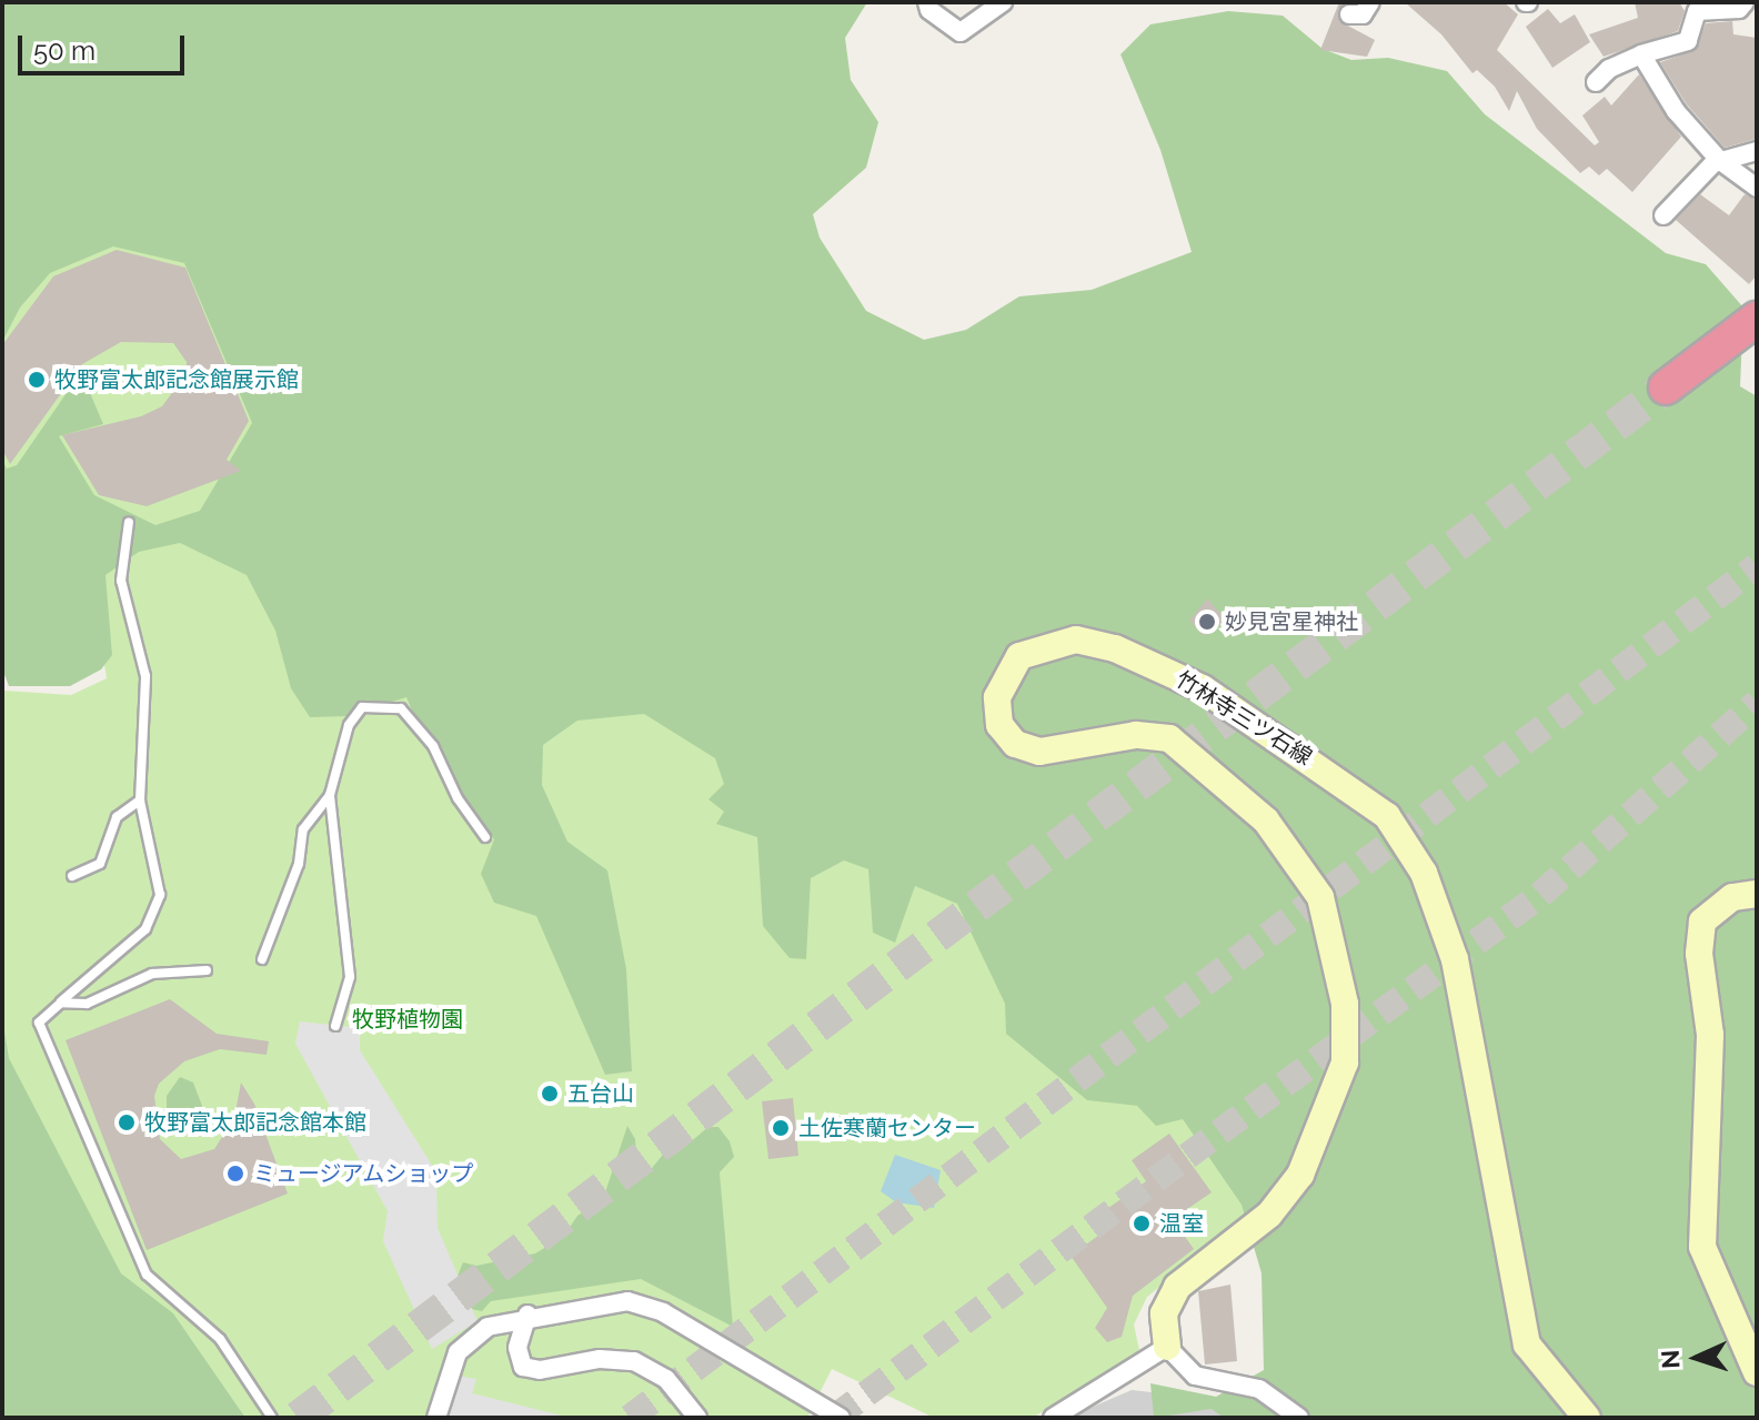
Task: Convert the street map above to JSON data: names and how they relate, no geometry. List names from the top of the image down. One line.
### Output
{"streets":{"main road":["竹林寺三ツ石線"]},"parks":["牧野植物園"],"places":["牧野富太郎記念館展示館","妙見宮星神社","五台山","牧野富太郎記念館本館","土佐寒蘭センター","ミュージアムショップ","温室"],"scale_bar":"50 m","north":"left"}
